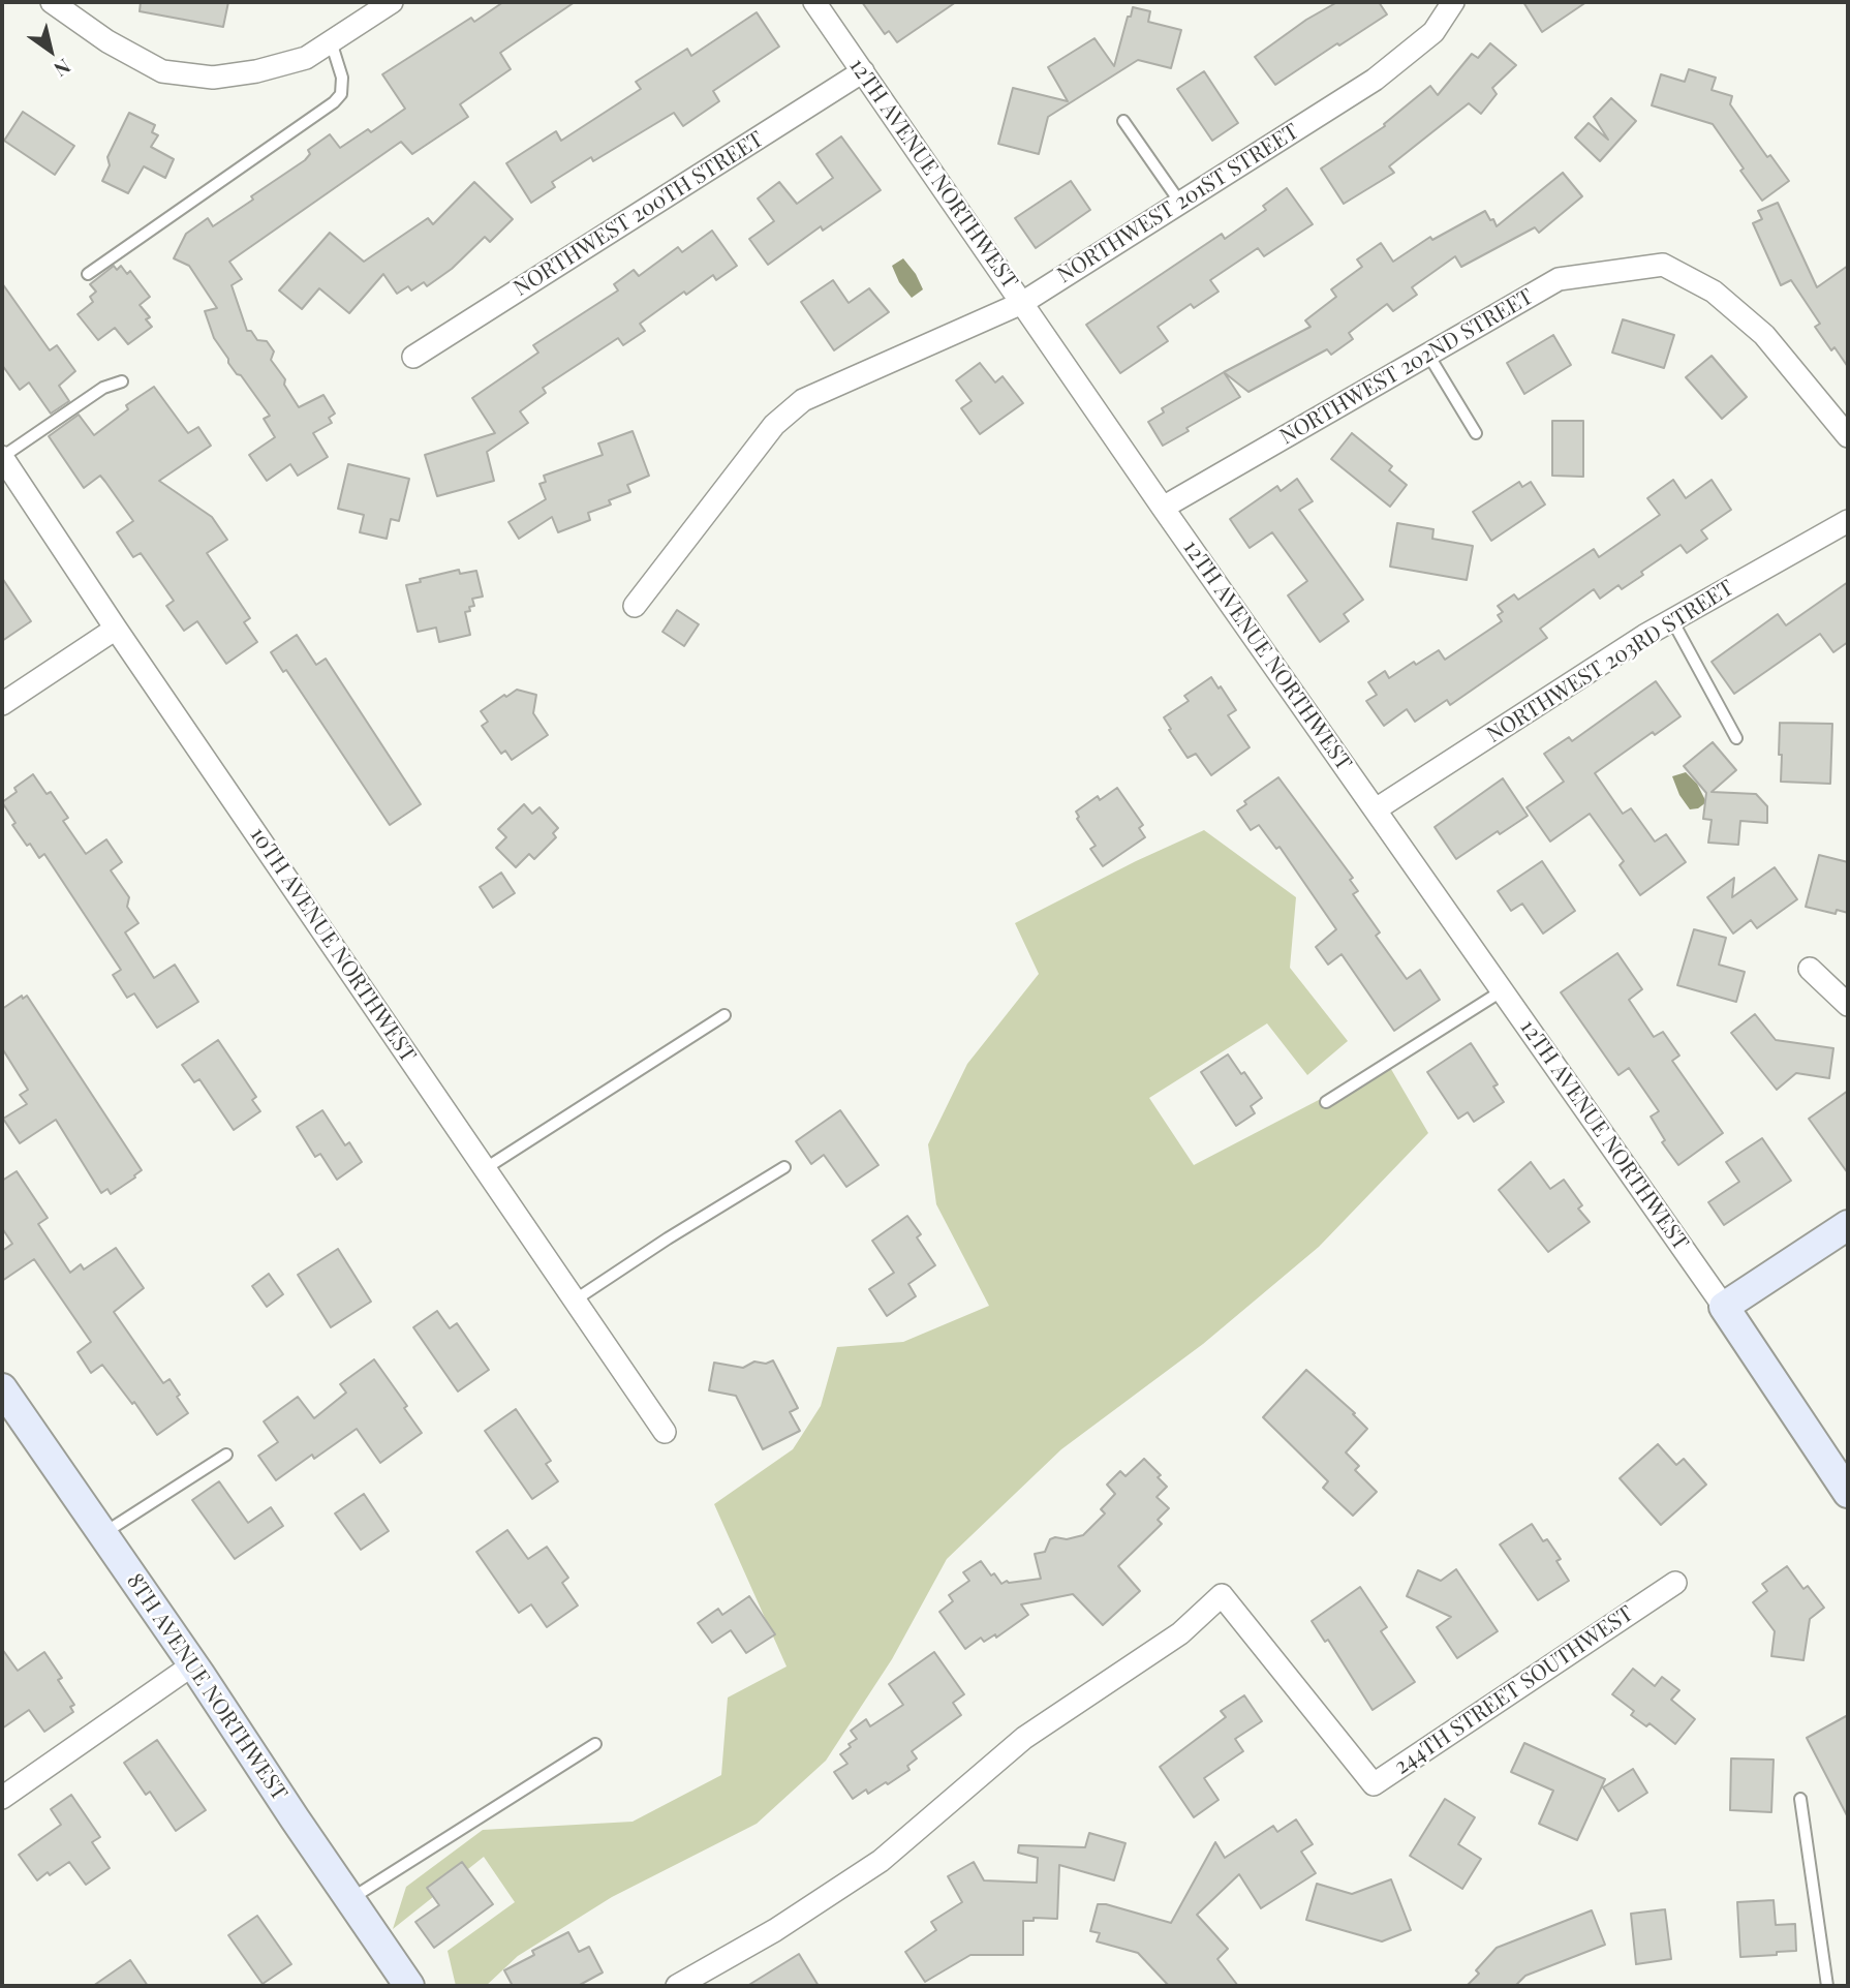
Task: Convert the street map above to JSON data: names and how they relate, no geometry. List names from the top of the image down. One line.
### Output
{"streets":{"main road":["8TH AVENUE NORTHWEST"],"street":["12TH AVENUE NORTHWEST","NORTHWEST 201ST STREET","NORTHWEST 200TH STREET","NORTHWEST 202ND STREET","NORTHWEST 203RD STREET","10TH AVENUE NORTHWEST","244TH STREET SOUTHWEST"]},"crossings":[["12TH AVENUE NORTHWEST","NORTHWEST 201ST STREET"],["12TH AVENUE NORTHWEST","NORTHWEST 200TH STREET"],["12TH AVENUE NORTHWEST","NORTHWEST 202ND STREET"],["12TH AVENUE NORTHWEST","NORTHWEST 203RD STREET"]],"north":"bottom right"}
